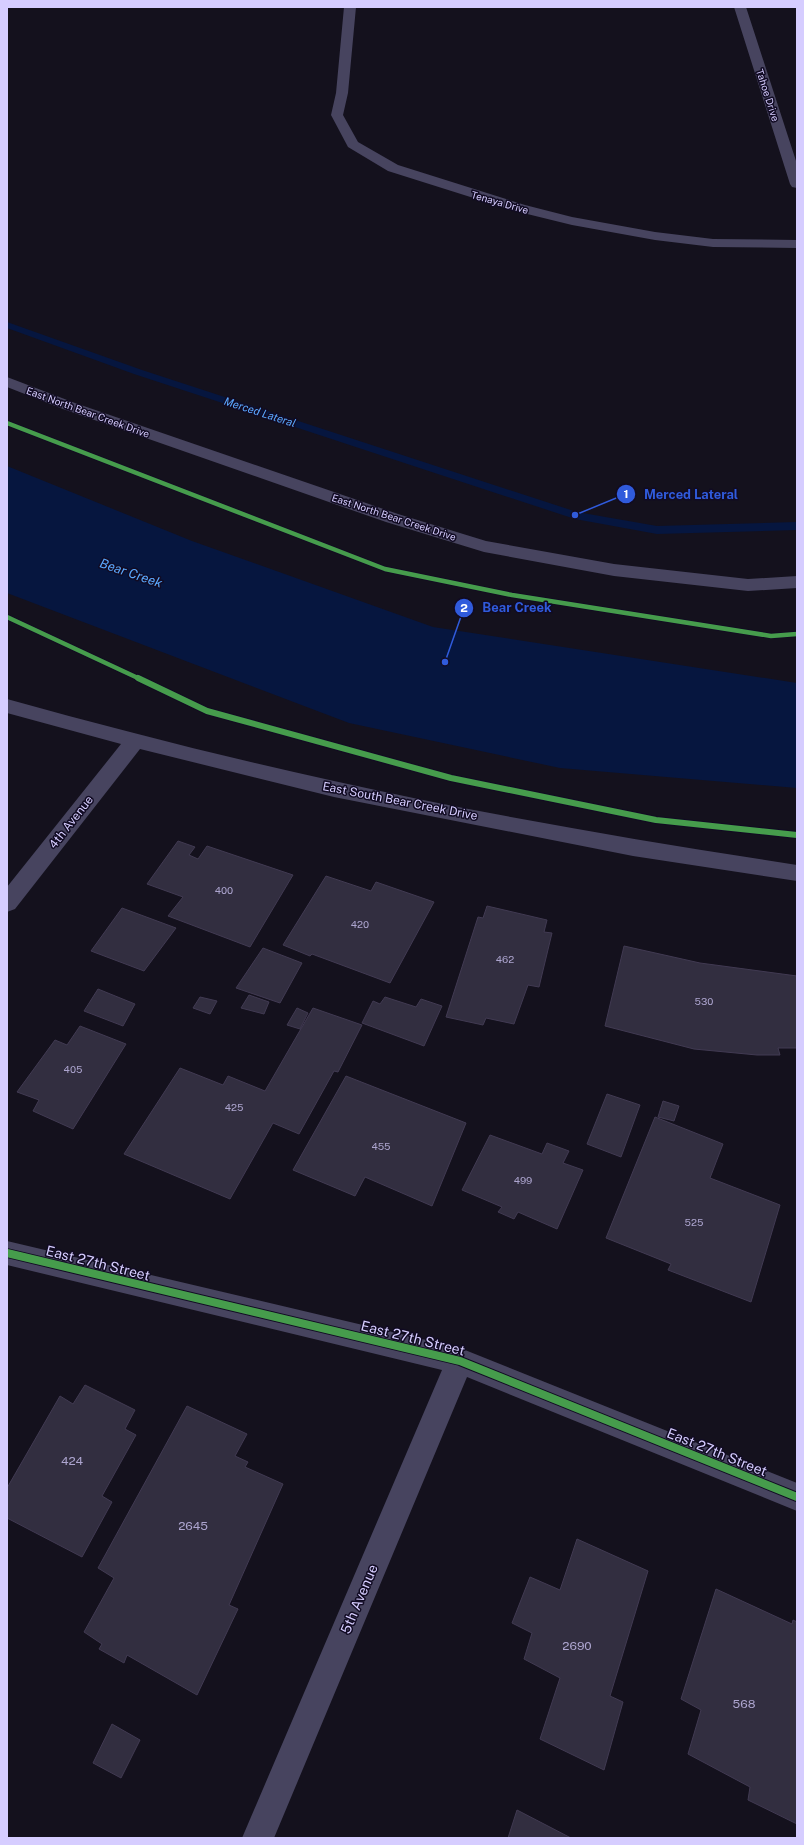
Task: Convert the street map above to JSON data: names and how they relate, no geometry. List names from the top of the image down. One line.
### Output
{"streets":{"street":["Tahoe Drive","Tenaya Drive","East North Bear Creek Drive","East South Bear Creek Drive","4th Avenue","East 27th Street","5th Avenue"]},"crossings":[["East South Bear Creek Drive","4th Avenue"],["East 27th Street","5th Avenue"]],"water":["Merced Lateral","Bear Creek"],"places":["Merced Lateral","Bear Creek"],"house_numbers":["400","420","462","530","405","425","455","499","525","424","2645","2690","568"]}
